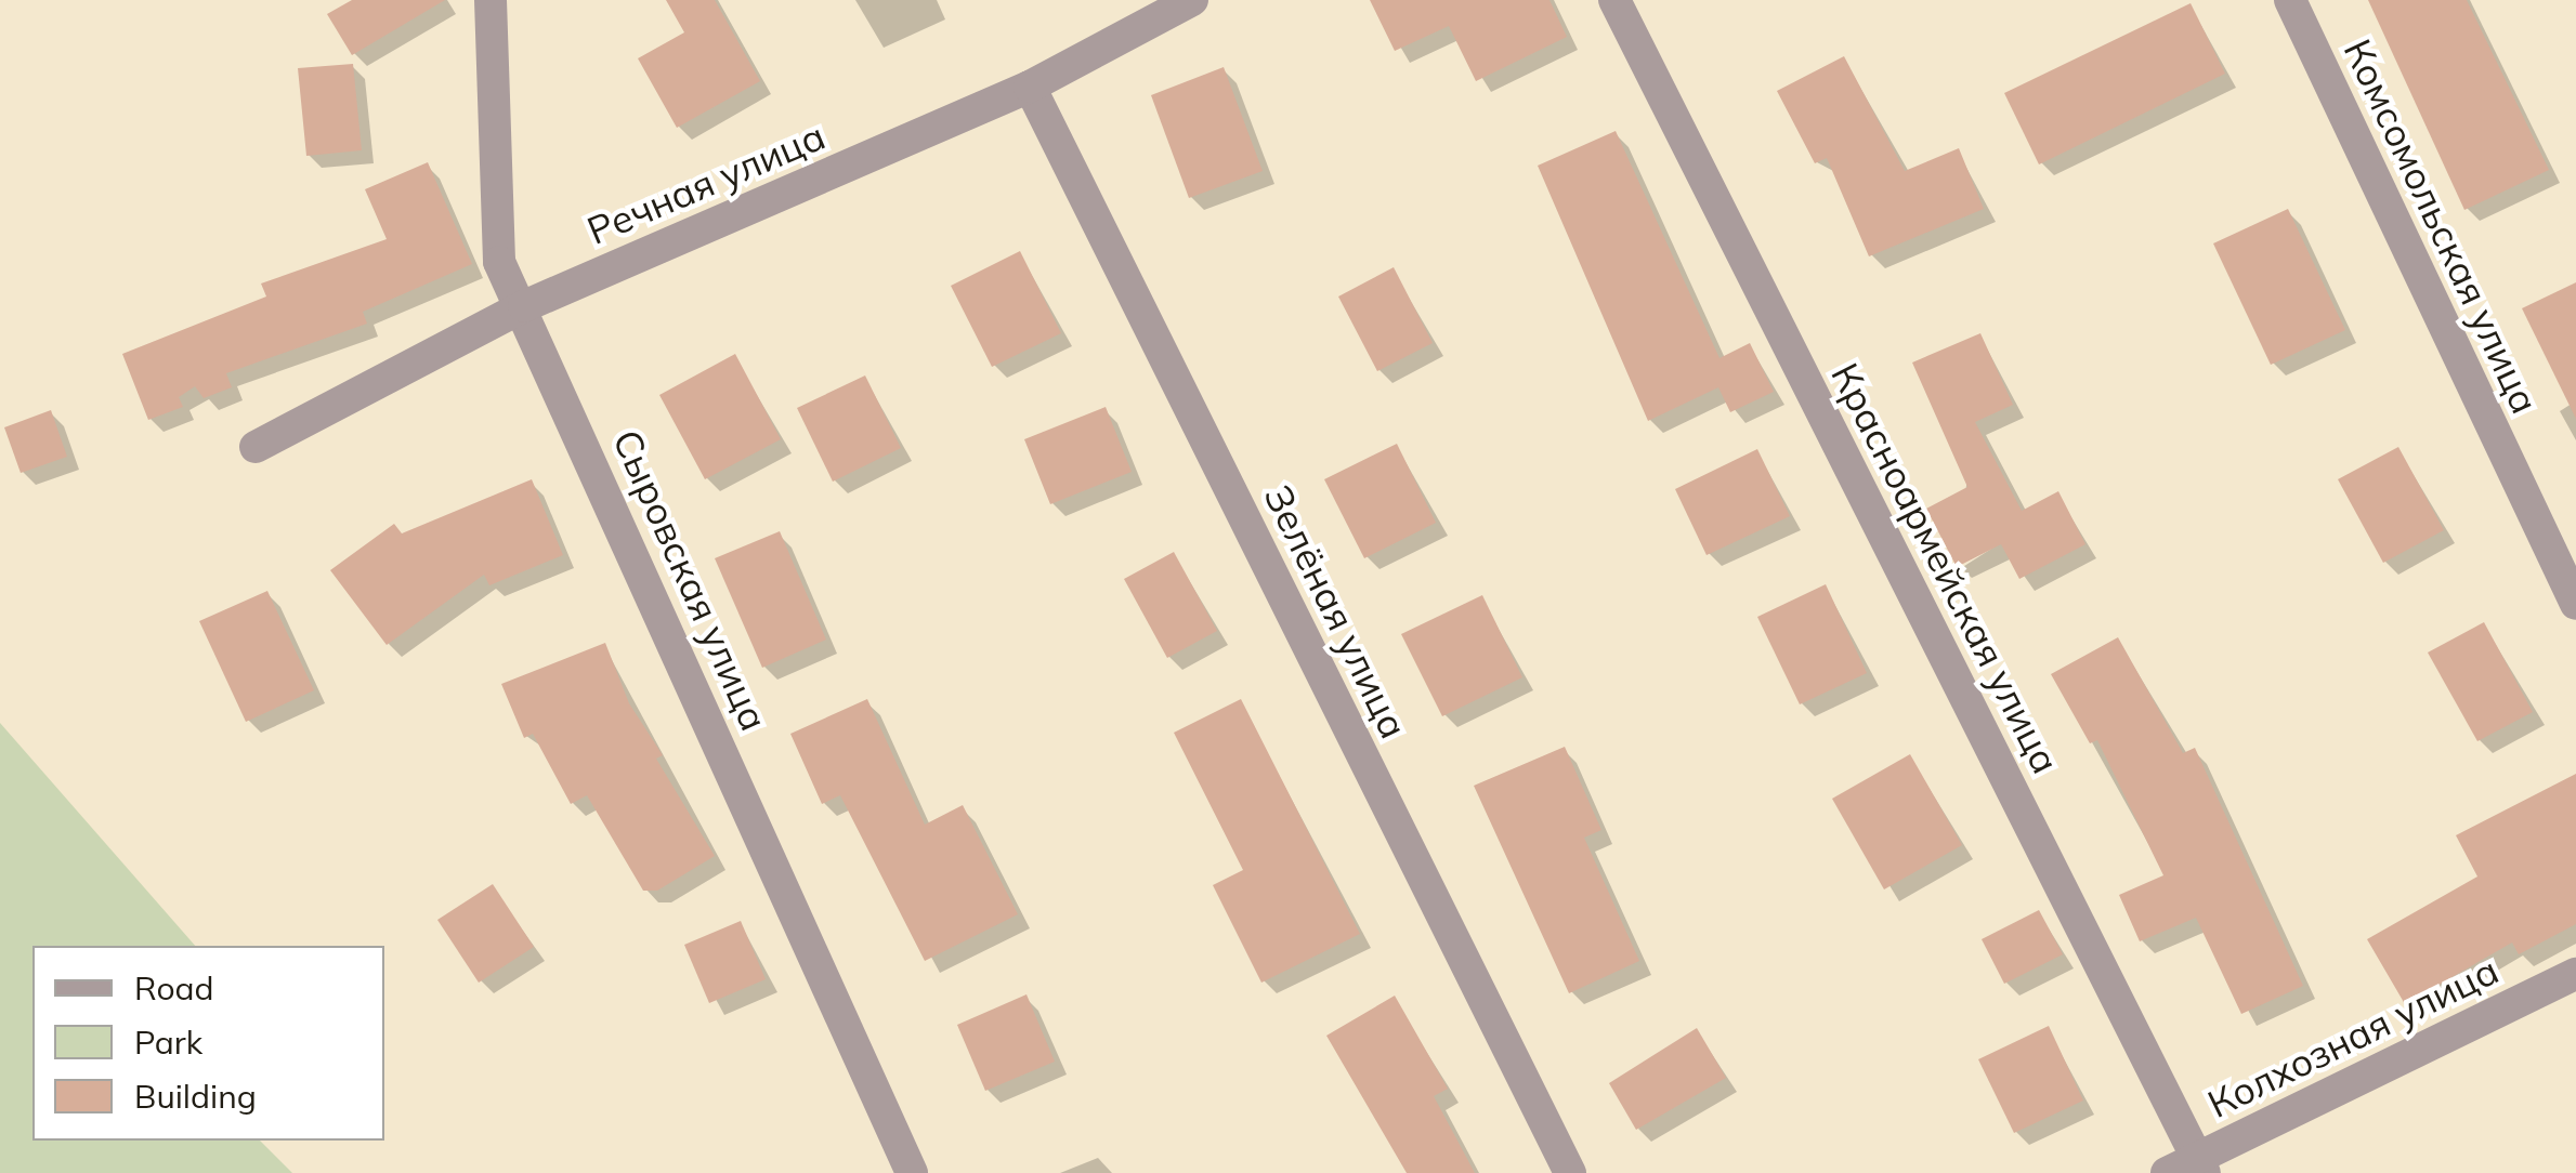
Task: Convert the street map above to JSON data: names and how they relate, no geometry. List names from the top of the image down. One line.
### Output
{"streets":{"street":["Речная улица","Комсомольская улица","Красноармейская улица","Сыровская улица","Зелёная улица","Колхозная улица"]},"crossings":[["Речная улица","Сыровская улица"],["Речная улица","Зелёная улица"],["Красноармейская улица","Колхозная улица"]],"legend":["Road","Park","Building"]}
